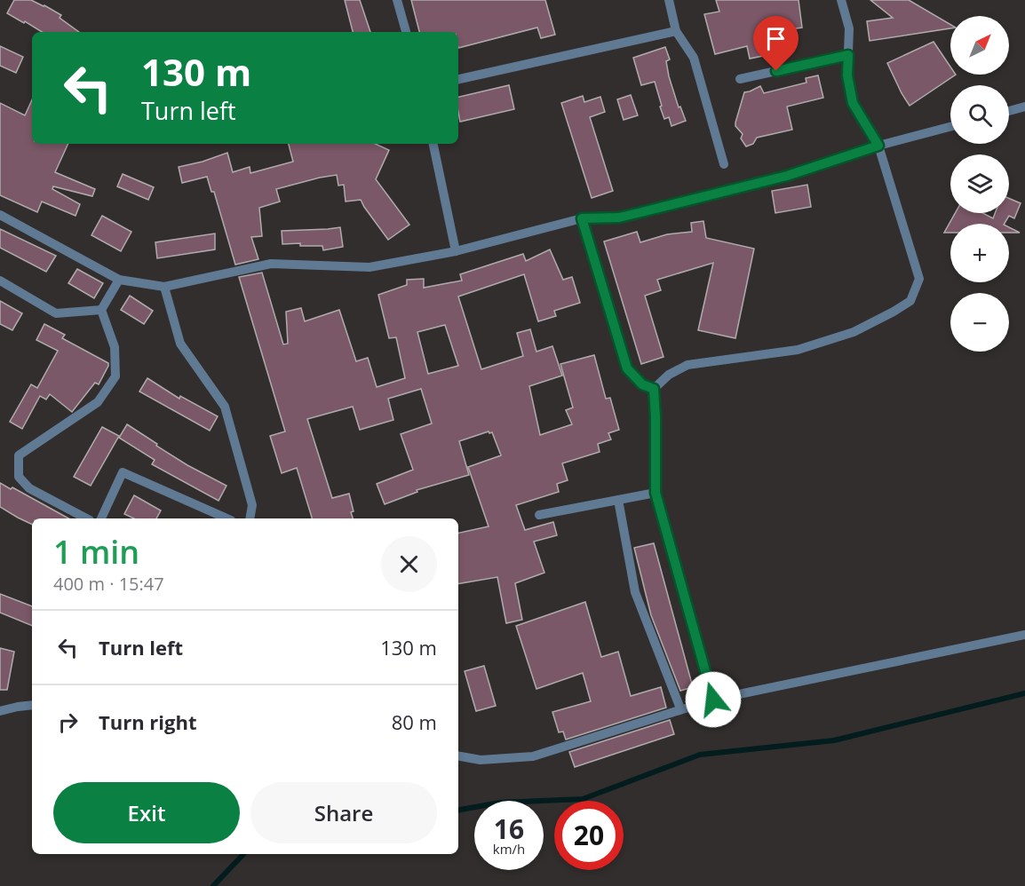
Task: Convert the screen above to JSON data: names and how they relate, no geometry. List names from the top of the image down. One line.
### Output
{"north":"top right","page":{"map_buttons":["+","−"],"turn":["130 m","Turn left"],"heading":["1 min","400 m · 15:47"],"list":[{"name":"Turn left","value":"130 m"},{"name":"Turn right","value":"80 m"}],"buttons":["Exit","Share"],"speed":"16 km/h","limit":"20"}}
